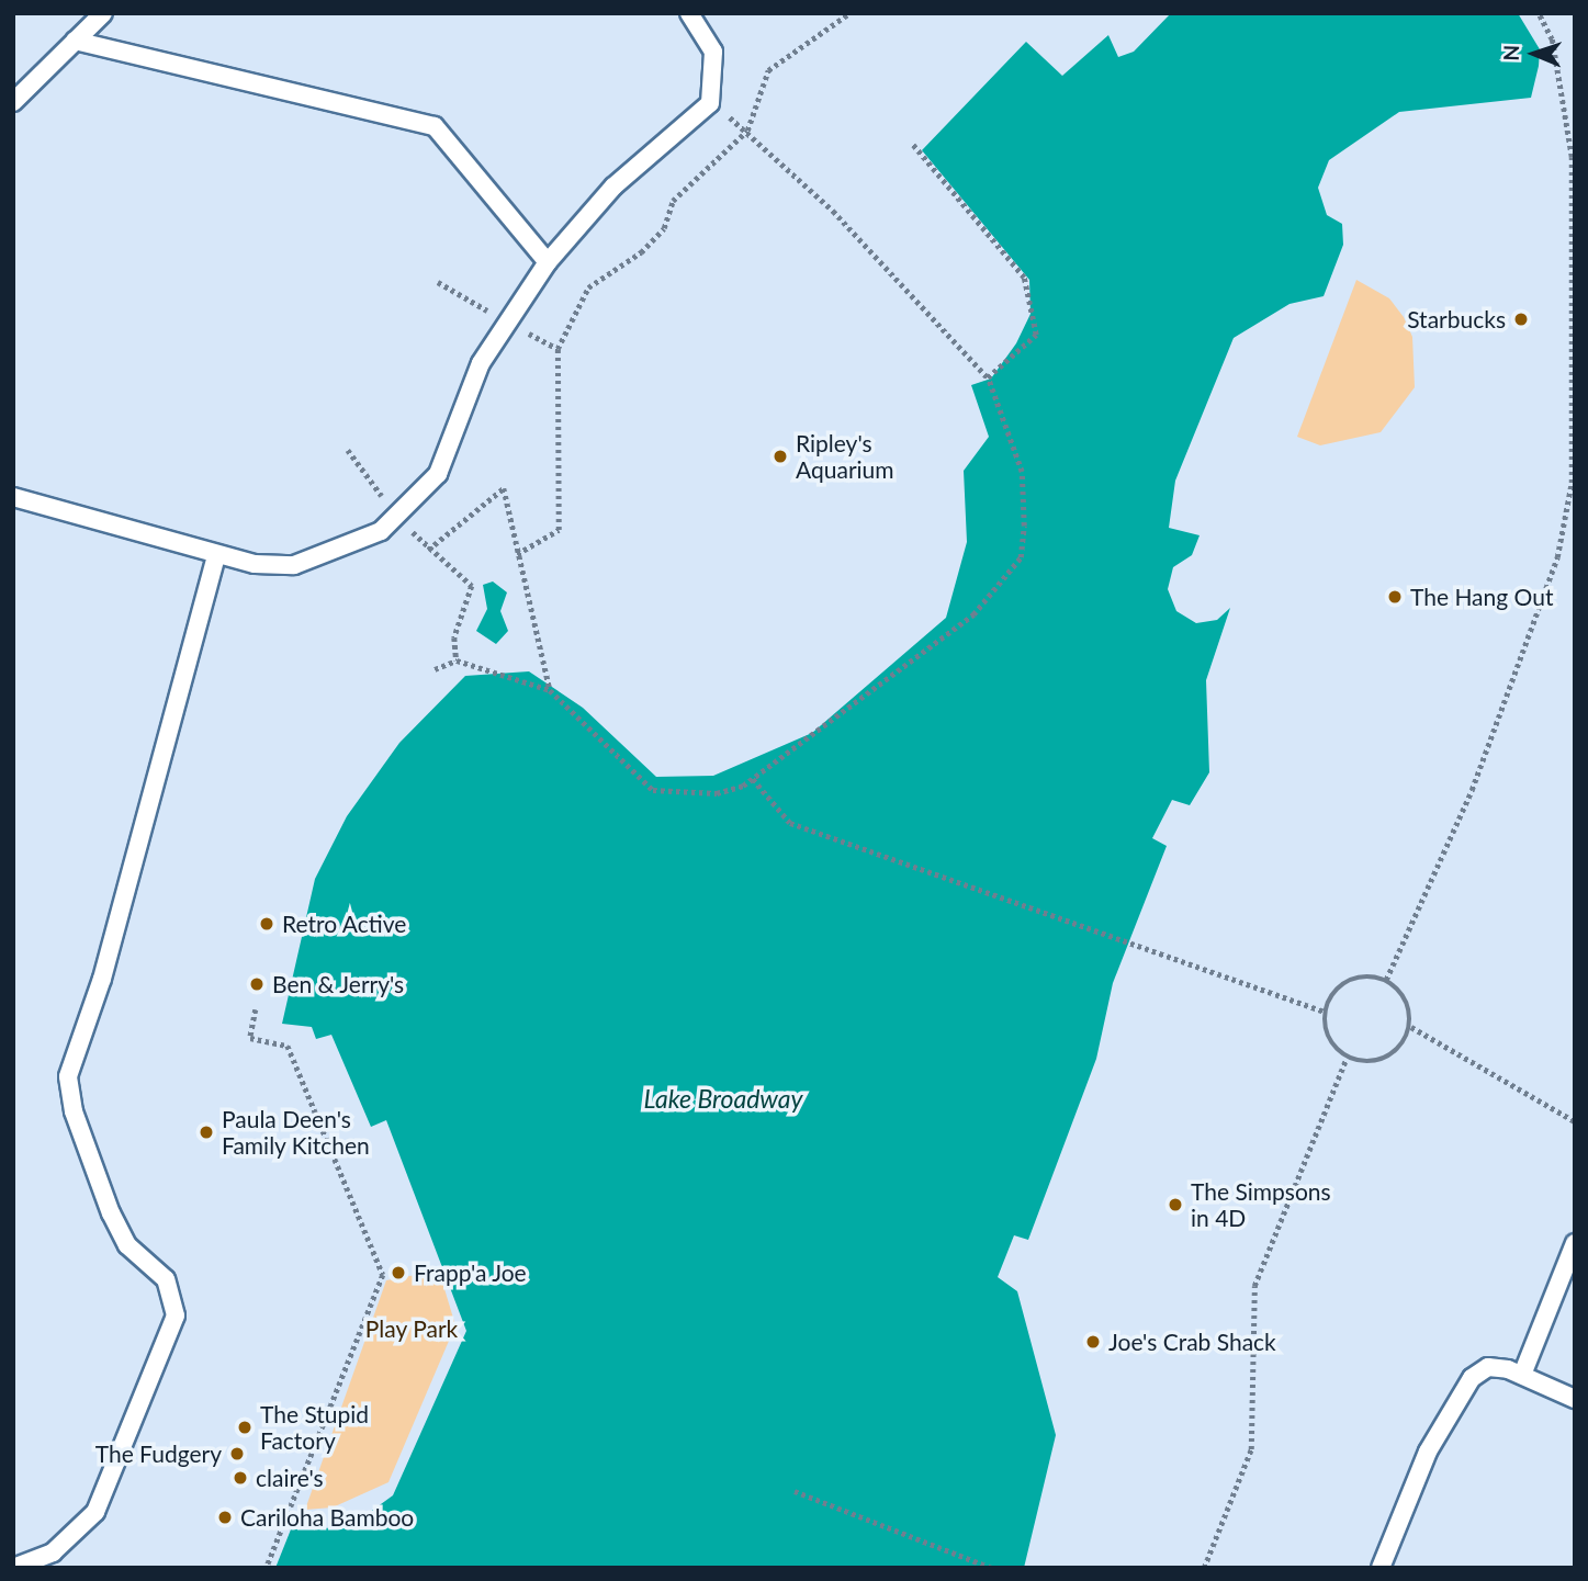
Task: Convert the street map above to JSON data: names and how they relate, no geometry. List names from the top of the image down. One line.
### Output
{"water":["Lake Broadway"],"parks":["Play Park"],"places":["Starbucks","Ripley's Aquarium","The Hang Out","Retro Active","Ben & Jerry's","Paula Deen's Family Kitchen","The Simpsons in 4D","Frapp'a Joe","Joe's Crab Shack","The Stupid Factory","The Fudgery","claire's","Cariloha Bamboo"],"north":"left"}
